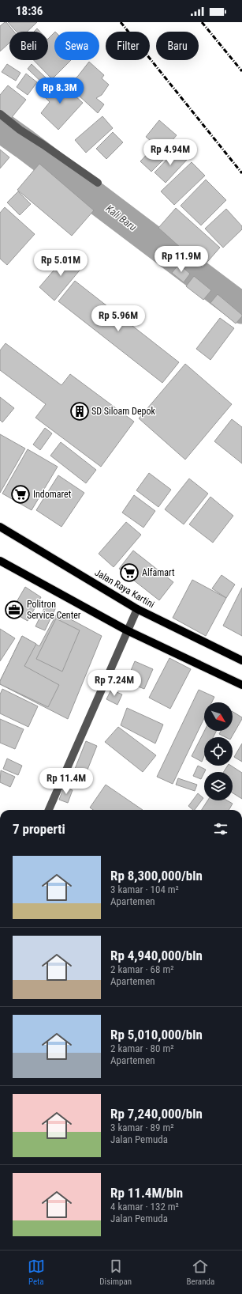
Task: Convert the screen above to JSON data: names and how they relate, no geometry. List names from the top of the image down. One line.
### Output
{"streets":{"main road":["Jalan Raya Kartini"]},"water":["Kali Baru"],"places":{"building":["SD Siloam Depok"],"supermarket":["Indomaret","Alfamart"],"office":["Politron Service Center"]},"north":"bottom right","page":{"status":"18:36","chip":["Beli","Sewa","Filter","Baru"],"price":["Rp 8.3M","Rp 4.94M","Rp 11.9M","Rp 5.01M","Rp 5.96M","Rp 7.24M","Rp 11.4M"],"heading":"7 properti","list":[{"name":"Rp 8,300,000/bln","note":"3 kamar · 104 m² · Apartemen"},{"name":"Rp 4,940,000/bln","note":"2 kamar · 68 m² · Apartemen"},{"name":"Rp 5,010,000/bln","note":"2 kamar · 80 m² · Apartemen"},{"name":"Rp 7,240,000/bln","note":"3 kamar · 89 m² · Jalan Pemuda"},{"name":"Rp 11.4M/bln","note":"4 kamar · 132 m² · Jalan Pemuda"}],"tabs":["Peta","Disimpan","Beranda"]}}
